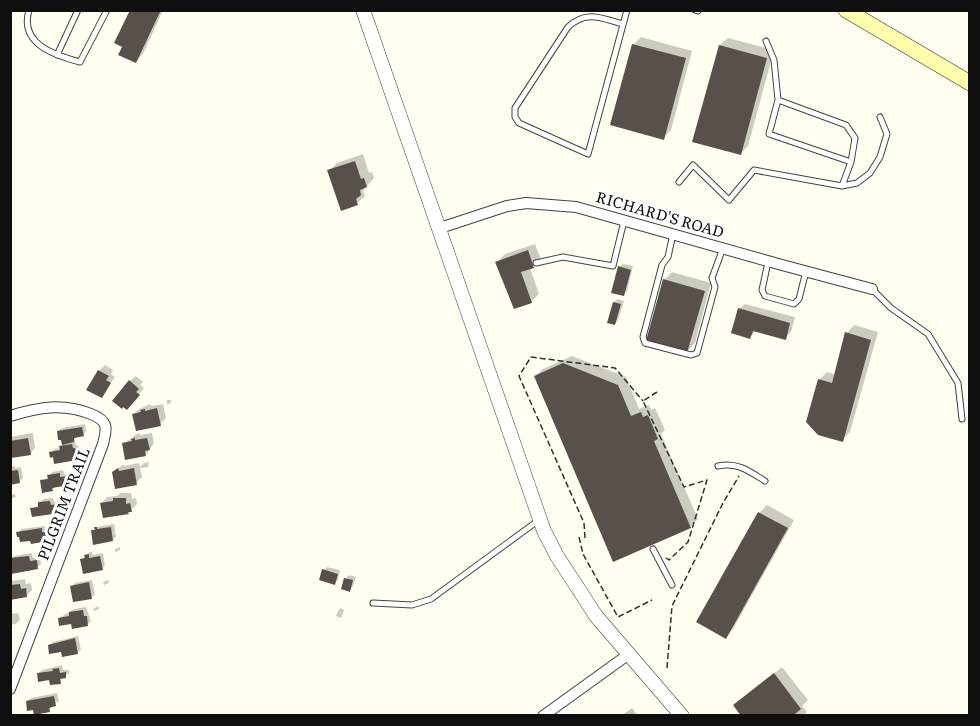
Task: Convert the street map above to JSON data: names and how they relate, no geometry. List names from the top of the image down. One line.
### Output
{"streets":{"street":["RICHARD'S ROAD","PILGRIM TRAIL"]}}
